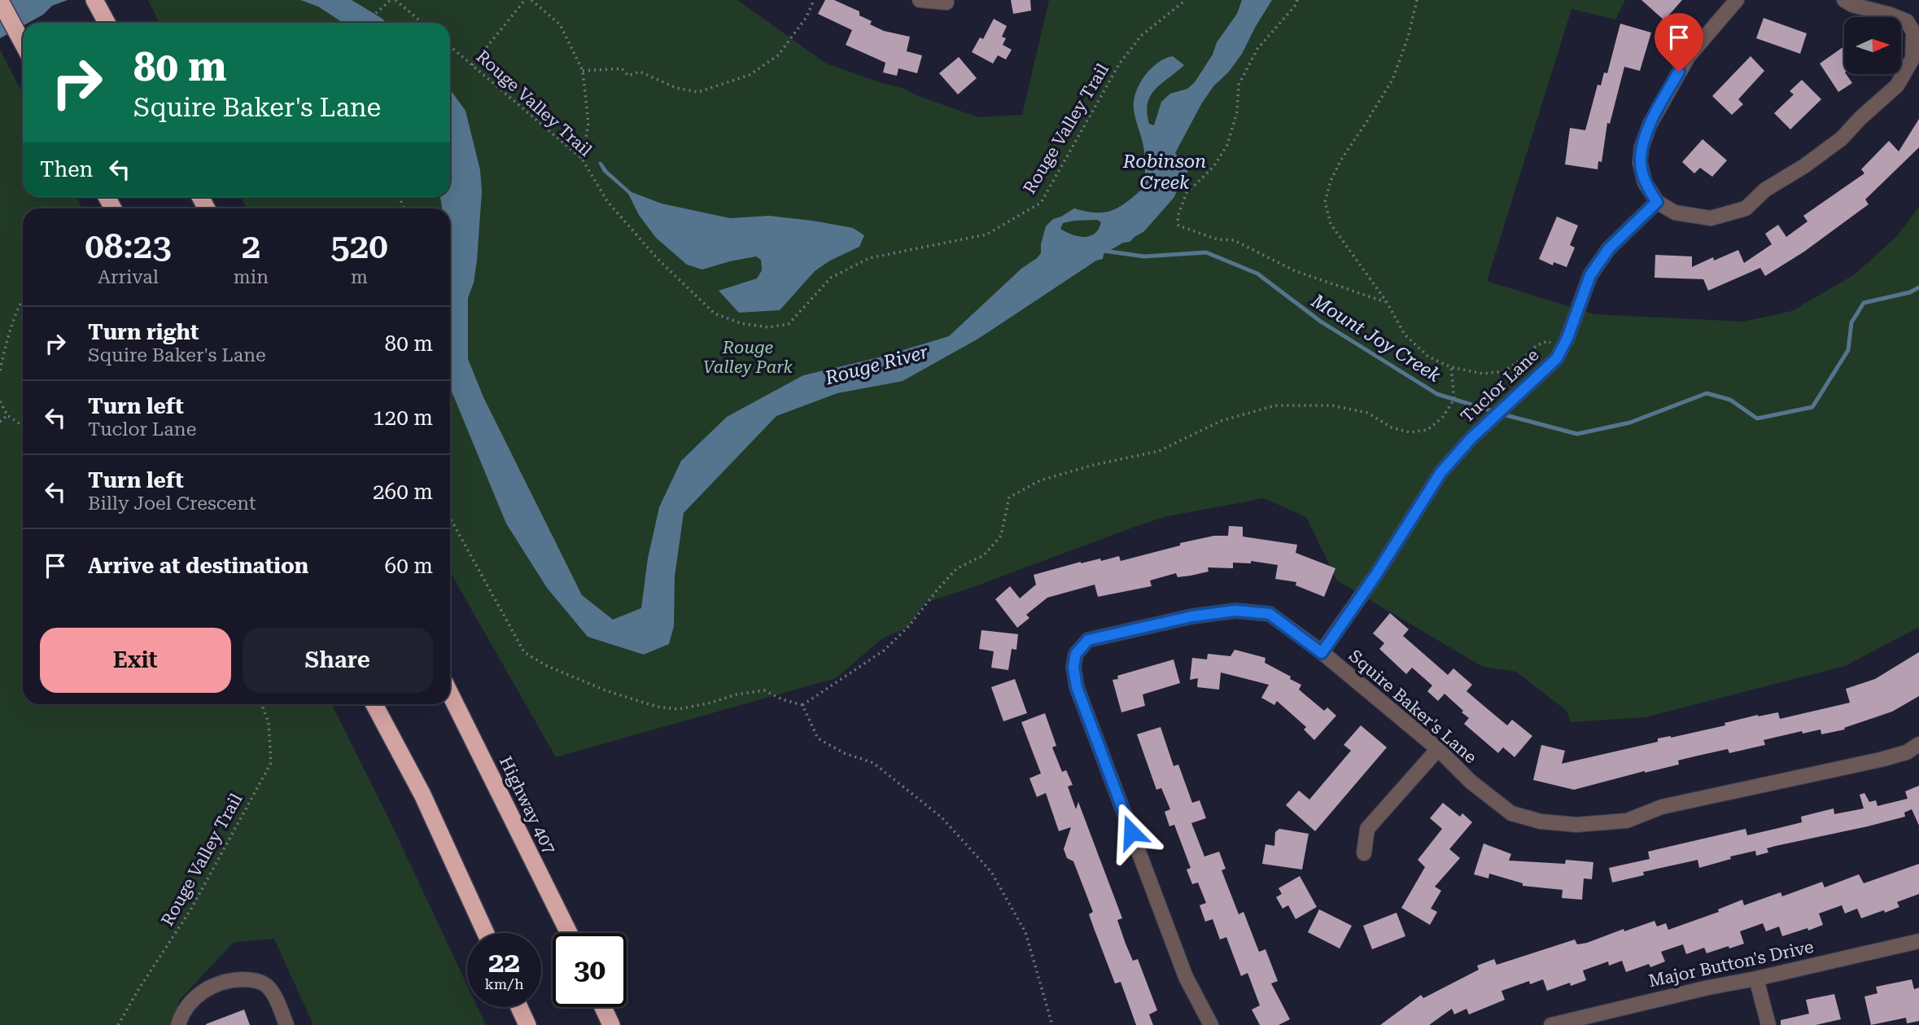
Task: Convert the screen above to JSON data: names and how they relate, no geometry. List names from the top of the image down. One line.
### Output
{"streets":{"highway":["Highway 407"],"street":["Tuclor Lane","Squire Baker's Lane","Major Button's Drive"],"path":["Rouge Valley Trail"]},"crossings":[["Tuclor Lane","Squire Baker's Lane"]],"water":["Robinson Creek","Mount Joy Creek","Rouge River"],"parks":["Rouge Valley Park"],"north":"right","page":{"turn":["80 m","Squire Baker's Lane"],"then":"Then","eta":["08:23","Arrival","2","min","520","m"],"list":[{"name":"Turn right","note":"Squire Baker's Lane","value":"80 m"},{"name":"Turn left","note":"Tuclor Lane","value":"120 m"},{"name":"Turn left","note":"Billy Joel Crescent","value":"260 m"},{"name":"Arrive at destination","value":"60 m"}],"buttons":["Exit","Share"],"speed":"22 km/h","limit":"30"}}
